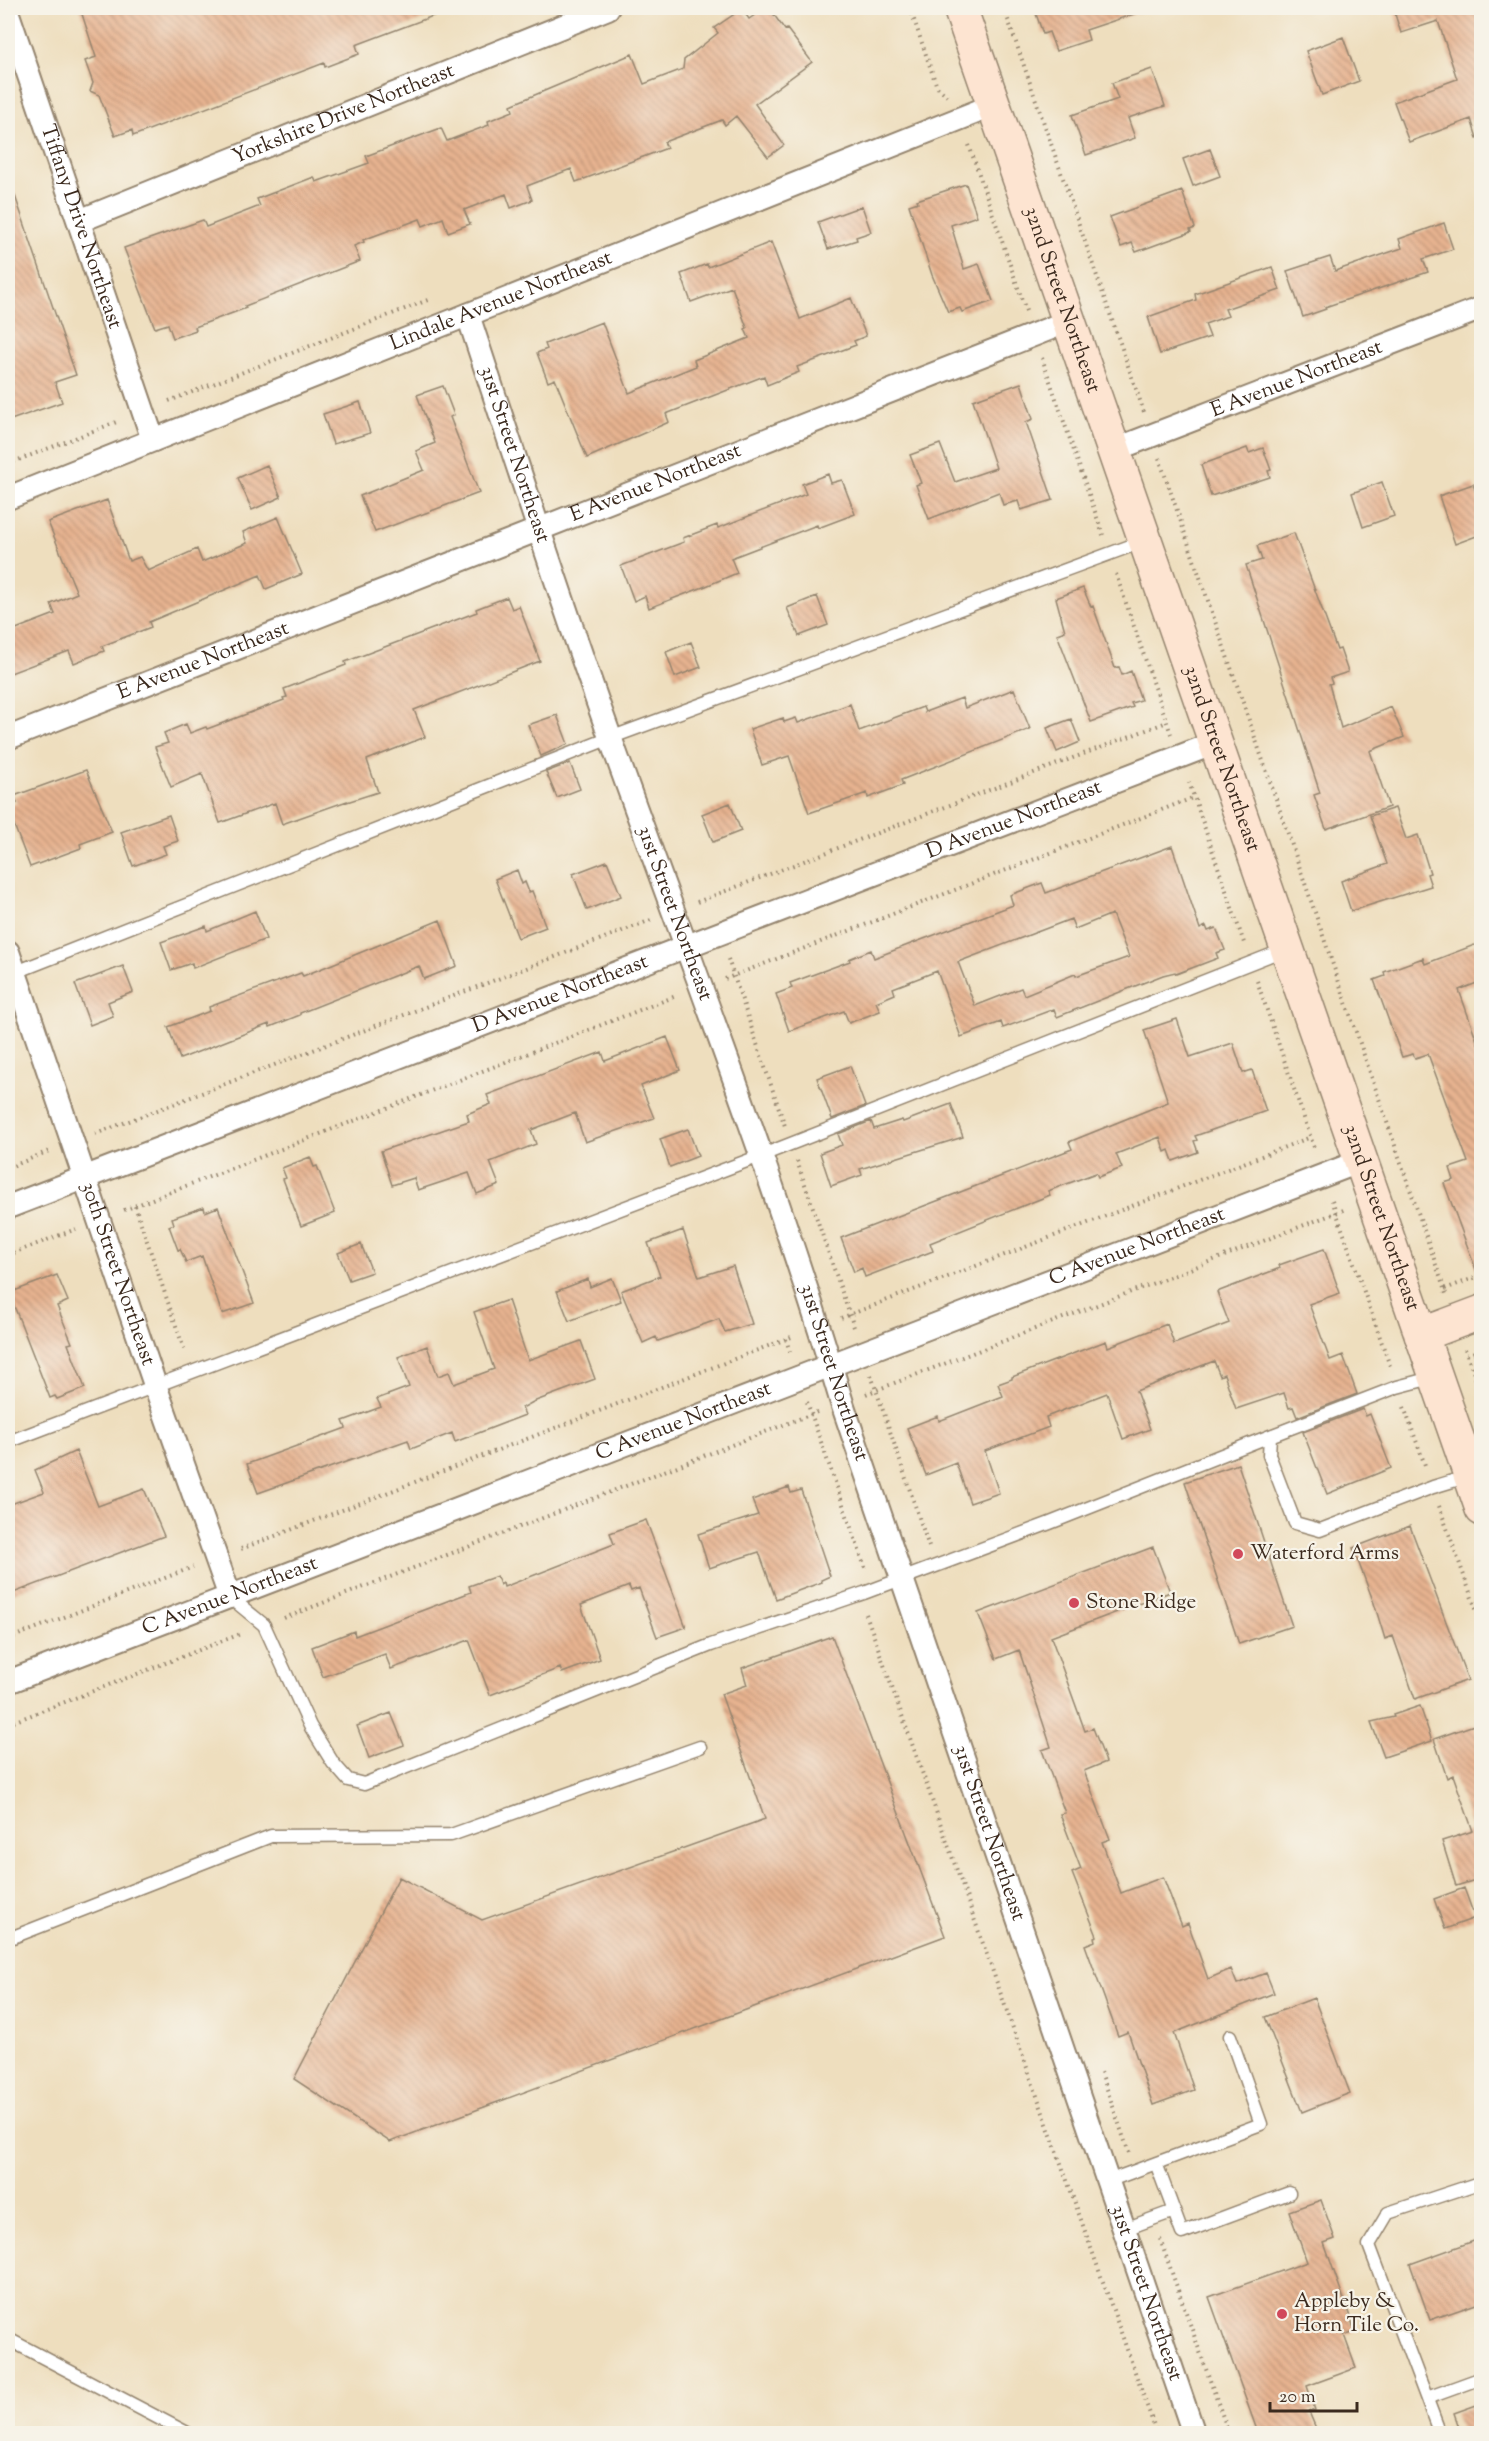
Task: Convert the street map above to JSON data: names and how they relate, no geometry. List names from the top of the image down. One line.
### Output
{"streets":{"main road":["32nd Street Northeast"],"street":["Yorkshire Drive Northeast","Tiffany Drive Northeast","Lindale Avenue Northeast","E Avenue Northeast","31st Street Northeast","D Avenue Northeast","C Avenue Northeast","30th Street Northeast"]},"crossings":[["Yorkshire Drive Northeast","Tiffany Drive Northeast"],["Tiffany Drive Northeast","Lindale Avenue Northeast"],["32nd Street Northeast","Lindale Avenue Northeast"],["32nd Street Northeast","E Avenue Northeast"],["32nd Street Northeast","D Avenue Northeast"],["32nd Street Northeast","C Avenue Northeast"],["Lindale Avenue Northeast","31st Street Northeast"],["E Avenue Northeast","31st Street Northeast"],["31st Street Northeast","D Avenue Northeast"],["31st Street Northeast","C Avenue Northeast"],["D Avenue Northeast","30th Street Northeast"],["C Avenue Northeast","30th Street Northeast"]],"places":["Waterford Arms","Stone Ridge","Appleby & Horn Tile Co."],"scale_bar":"20 m"}
